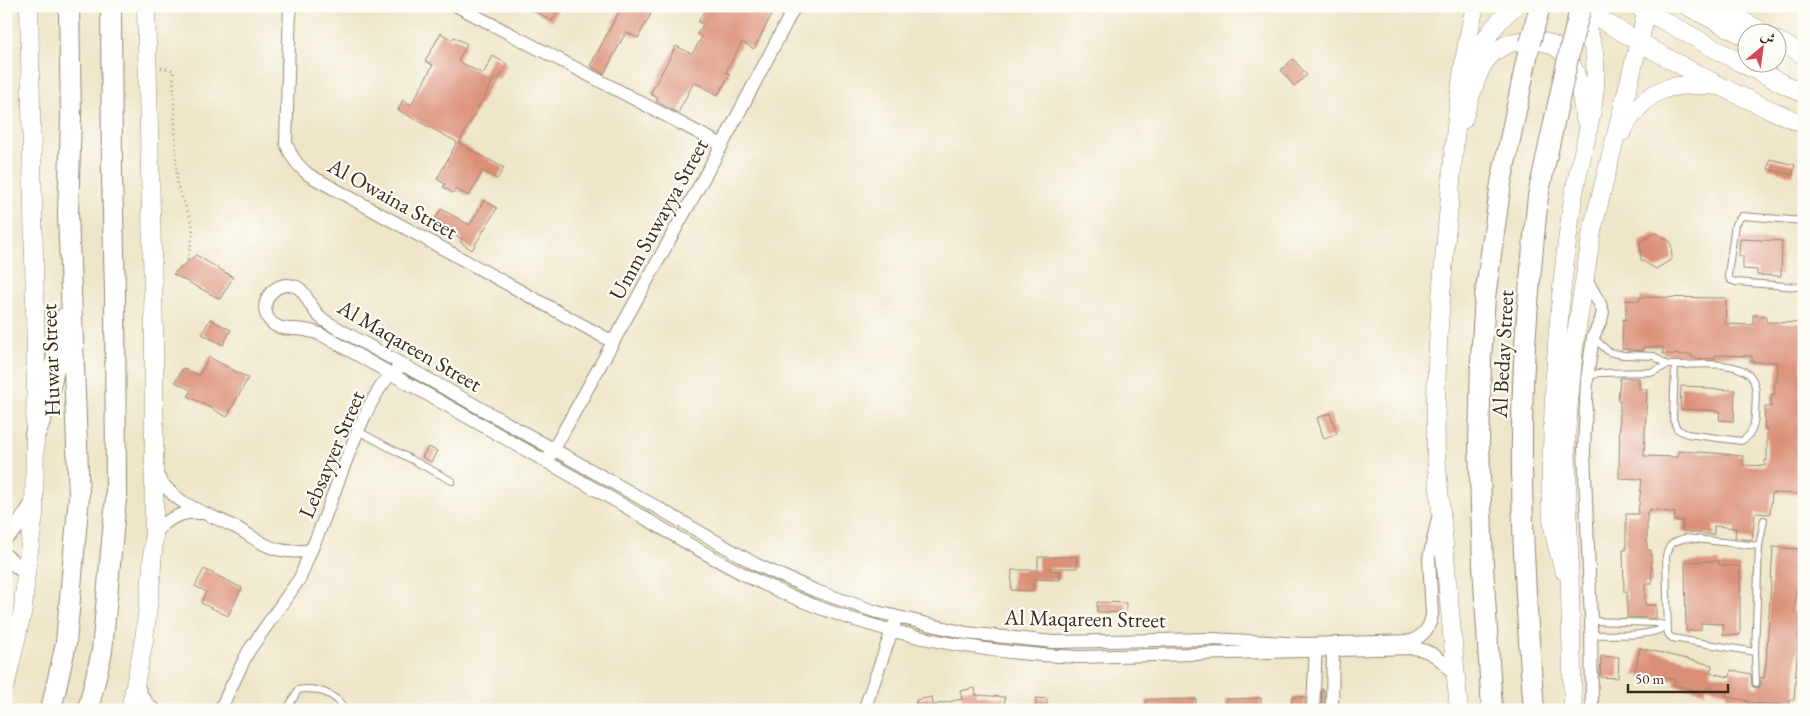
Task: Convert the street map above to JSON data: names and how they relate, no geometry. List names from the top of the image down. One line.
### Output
{"streets":{"highway":["Al Beday Street","Huwar Street"],"street":["Al Owaina Street","Umm Suwayya Street","Al Maqareen Street","Lebsayyer Street"]},"crossings":[["Al Owaina Street","Umm Suwayya Street"],["Umm Suwayya Street","Al Maqareen Street"],["Al Maqareen Street","Lebsayyer Street"]],"scale_bar":"50 m","north":"top right"}
